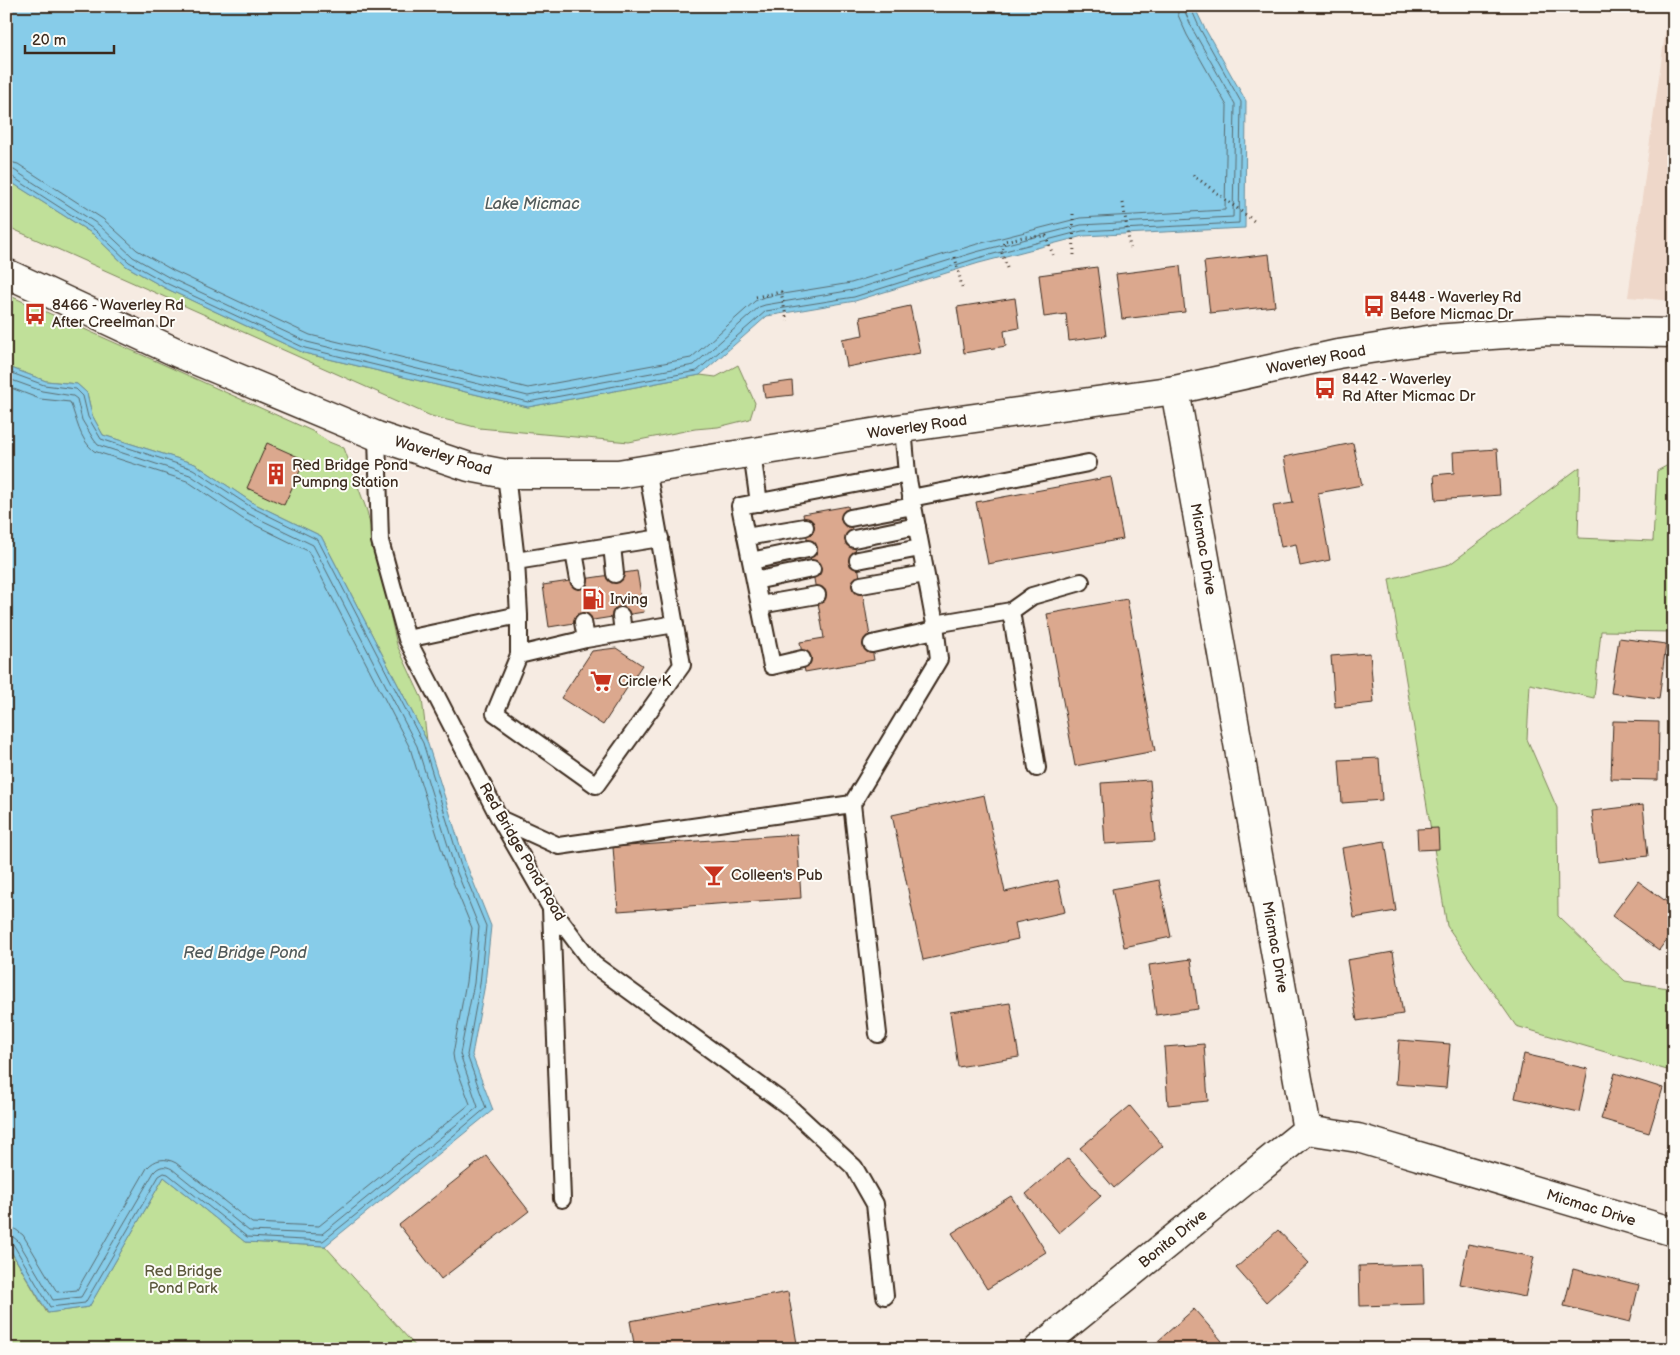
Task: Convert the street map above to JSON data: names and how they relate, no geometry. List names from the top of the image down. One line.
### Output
{"streets":{"main road":["Waverley Road","Micmac Drive","Bonita Drive"],"lane":["Red Bridge Pond Road"]},"crossings":[["Waverley Road","Micmac Drive"],["Waverley Road","Red Bridge Pond Road"],["Micmac Drive","Bonita Drive"]],"water":["Lake Micmac","Red Bridge Pond"],"parks":["Red Bridge Pond Park"],"places":{"bus stop":["8448 - Waverley Rd Before Micmac Dr","8466 - Waverley Rd After Creelman Dr","8442 - Waverley Rd After Micmac Dr"],"building":["Red Bridge Pond Pumpng Station"],"fuel station":["Irving"],"supermarket":["Circle K"],"bar":["Colleen's Pub"]},"scale_bar":"20 m"}
